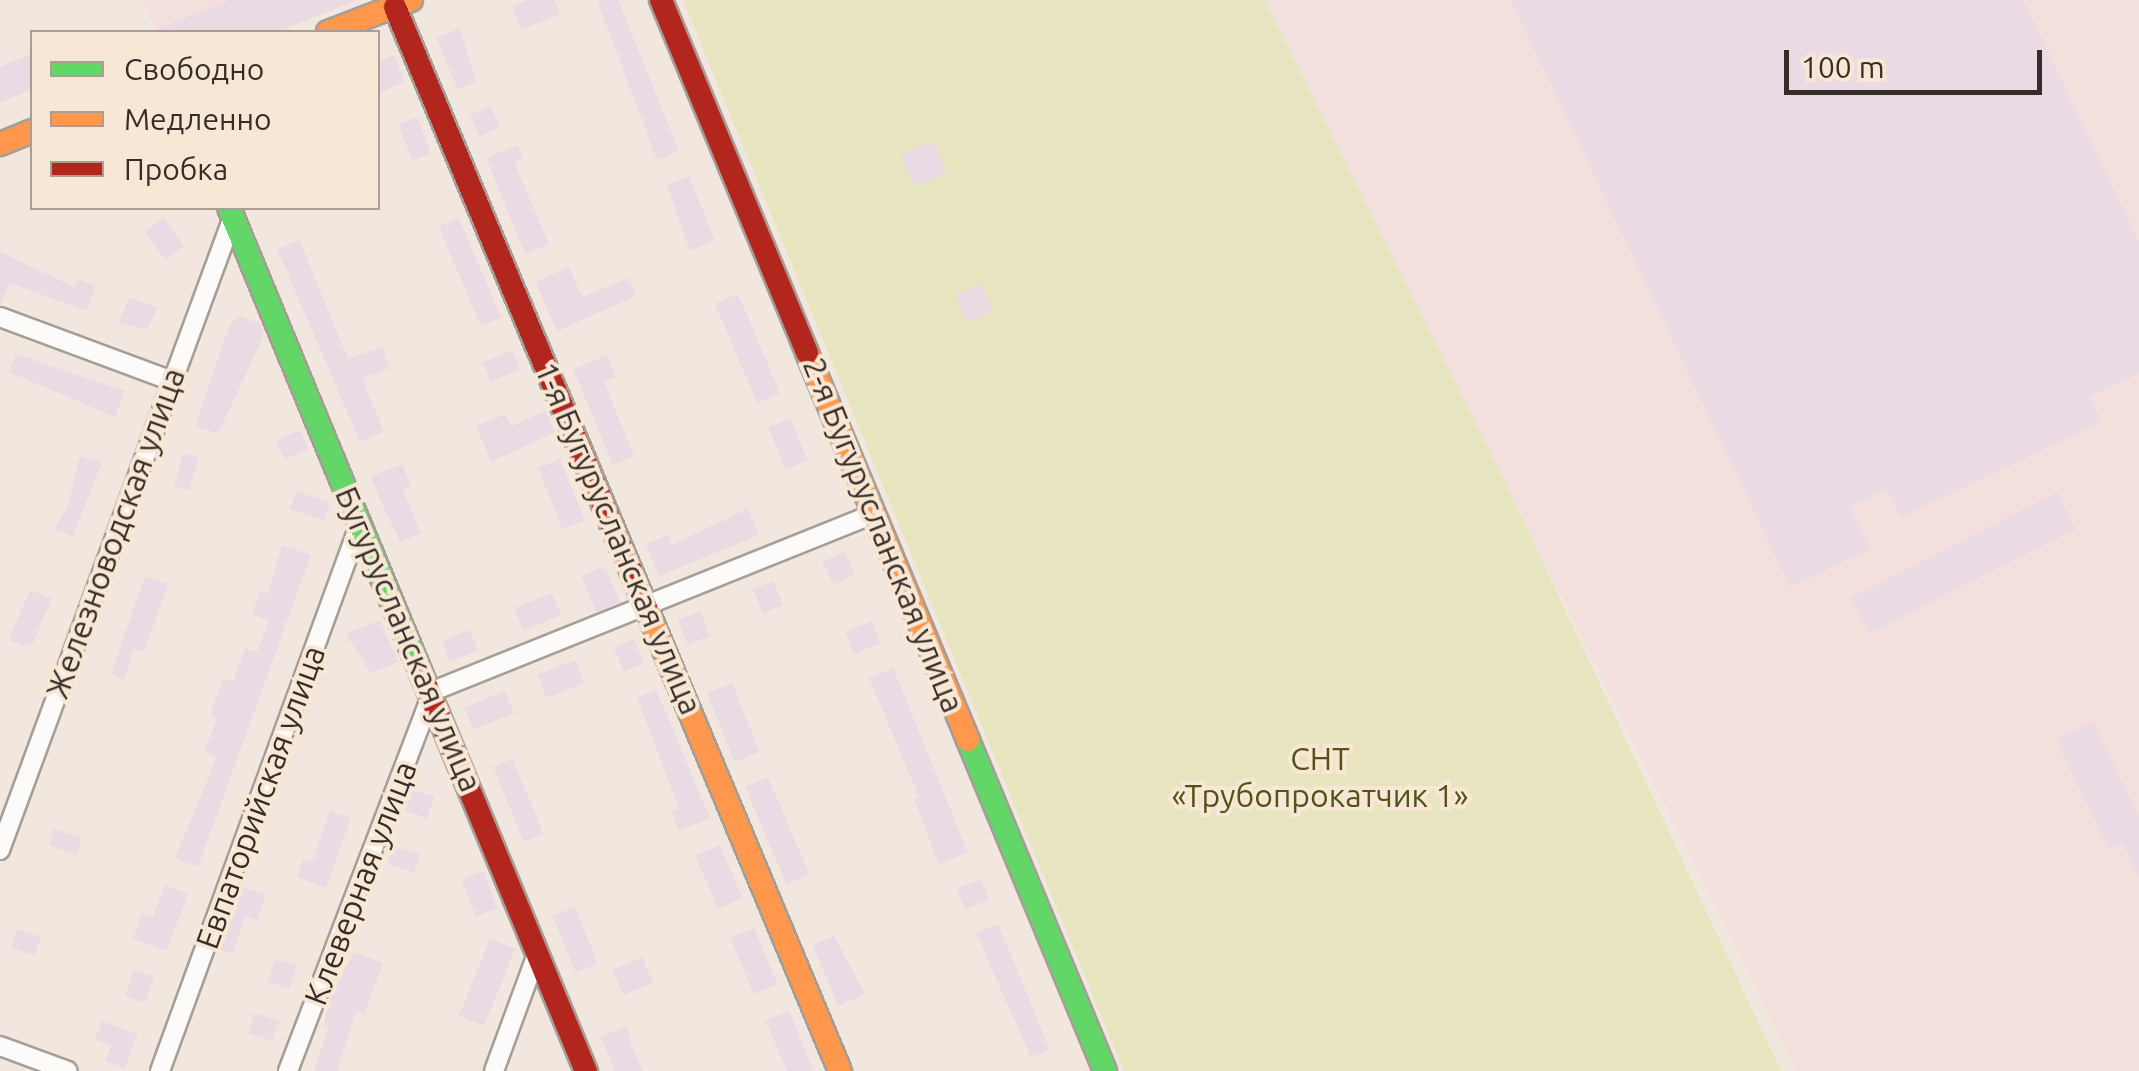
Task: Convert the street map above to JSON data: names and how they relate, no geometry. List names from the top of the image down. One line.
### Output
{"streets":{"street":["Железноводская улица","2-я Бугурусланская улица","1-я Бугурусланская улица","Бугурусланская улица","Евпаторийская улица","Клеверная улица"]},"crossings":[["Железноводская улица","Бугурусланская улица"],["Бугурусланская улица","Евпаторийская улица"],["Бугурусланская улица","Клеверная улица"]],"parks":["СНТ «Трубопрокатчик 1»"],"legend":["Свободно","Медленно","Пробка"],"scale_bar":"100 m"}
